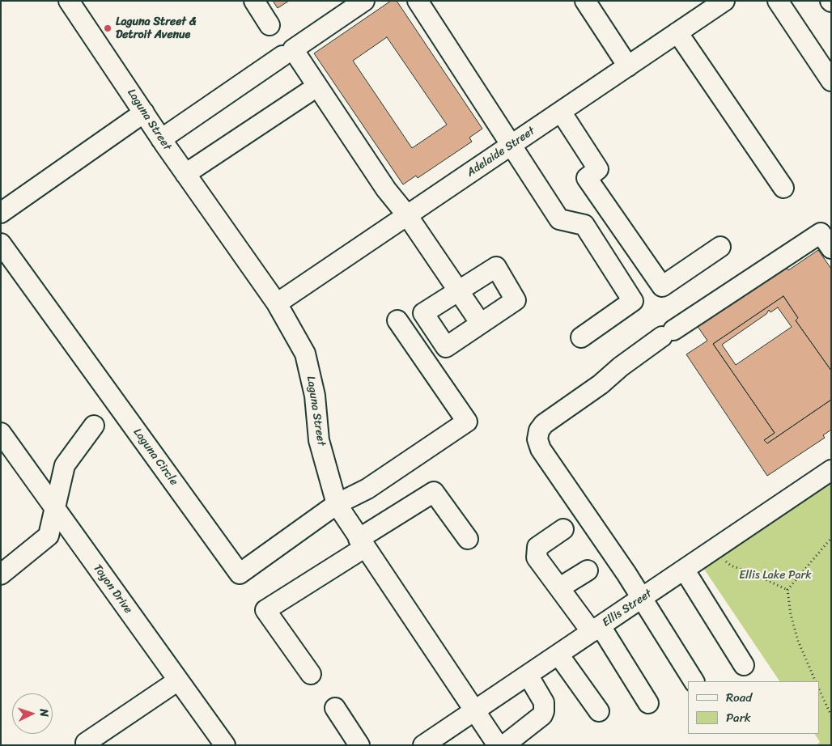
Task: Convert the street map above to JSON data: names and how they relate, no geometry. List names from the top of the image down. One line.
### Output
{"streets":{"street":["Laguna Street","Adelaide Street","Laguna Circle","Toyon Drive","Ellis Street"]},"crossings":[["Laguna Street","Adelaide Street"],["Laguna Street","Laguna Circle"],["Laguna Street","Ellis Street"]],"parks":["Ellis Lake Park"],"places":["Laguna Street & Detroit Avenue"],"legend":["Road","Park"],"north":"right"}
